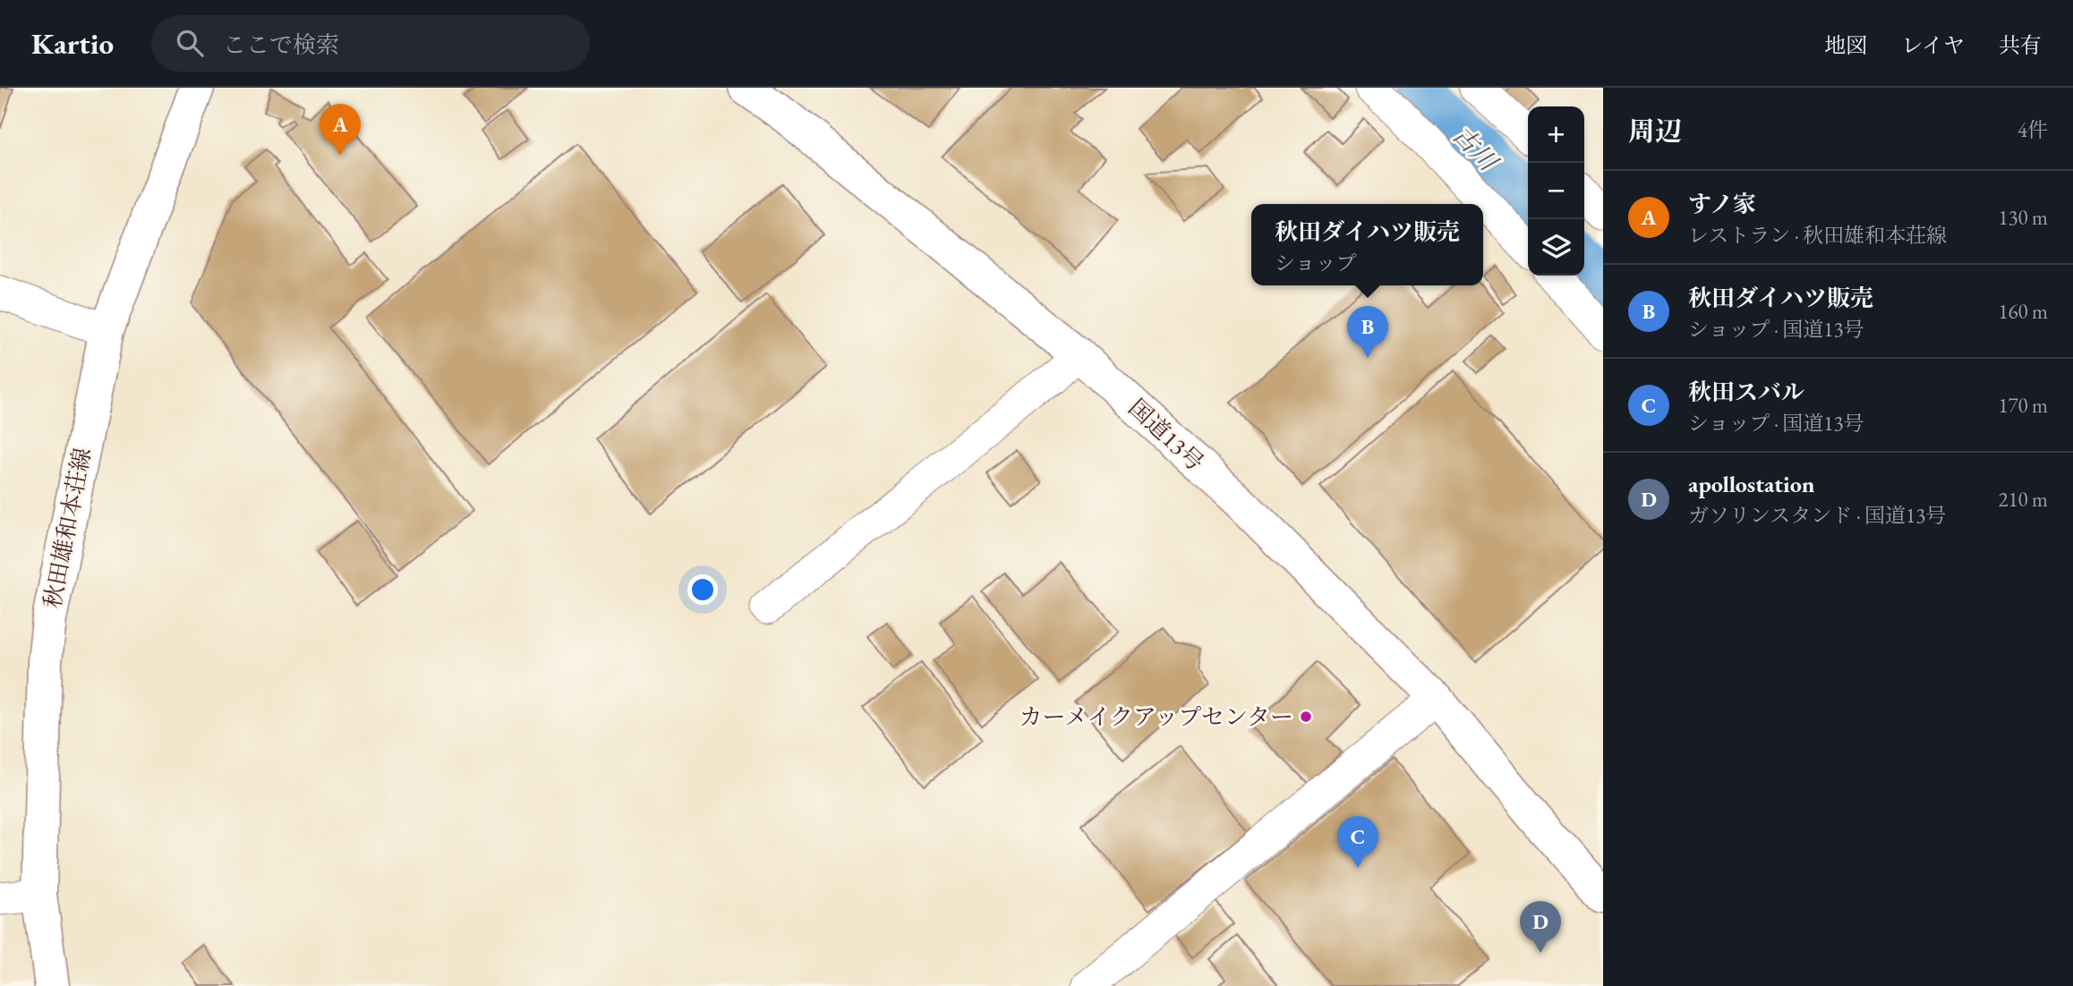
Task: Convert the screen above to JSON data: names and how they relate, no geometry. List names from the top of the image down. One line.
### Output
{"streets":{"main road":["国道13号","秋田雄和本荘線"]},"water":["古川"],"places":["カーメイクアップセンター"],"page":{"header":"Kartio","search":"ここで検索","nav":["地図","レイヤ","共有"],"heading":["周辺","4件"],"pins":["A","B","C","D"],"map_buttons":["+","−"],"list":[{"mark":"A","name":"すノ家","note":"レストラン · 秋田雄和本荘線","value":"130 m"},{"mark":"B","name":"秋田ダイハツ販売","note":"ショップ · 国道13号","value":"160 m"},{"mark":"C","name":"秋田スバル","note":"ショップ · 国道13号","value":"170 m"},{"mark":"D","name":"apollostation","note":"ガソリンスタンド · 国道13号","value":"210 m"}],"popup":["秋田ダイハツ販売","ショップ"]}}
